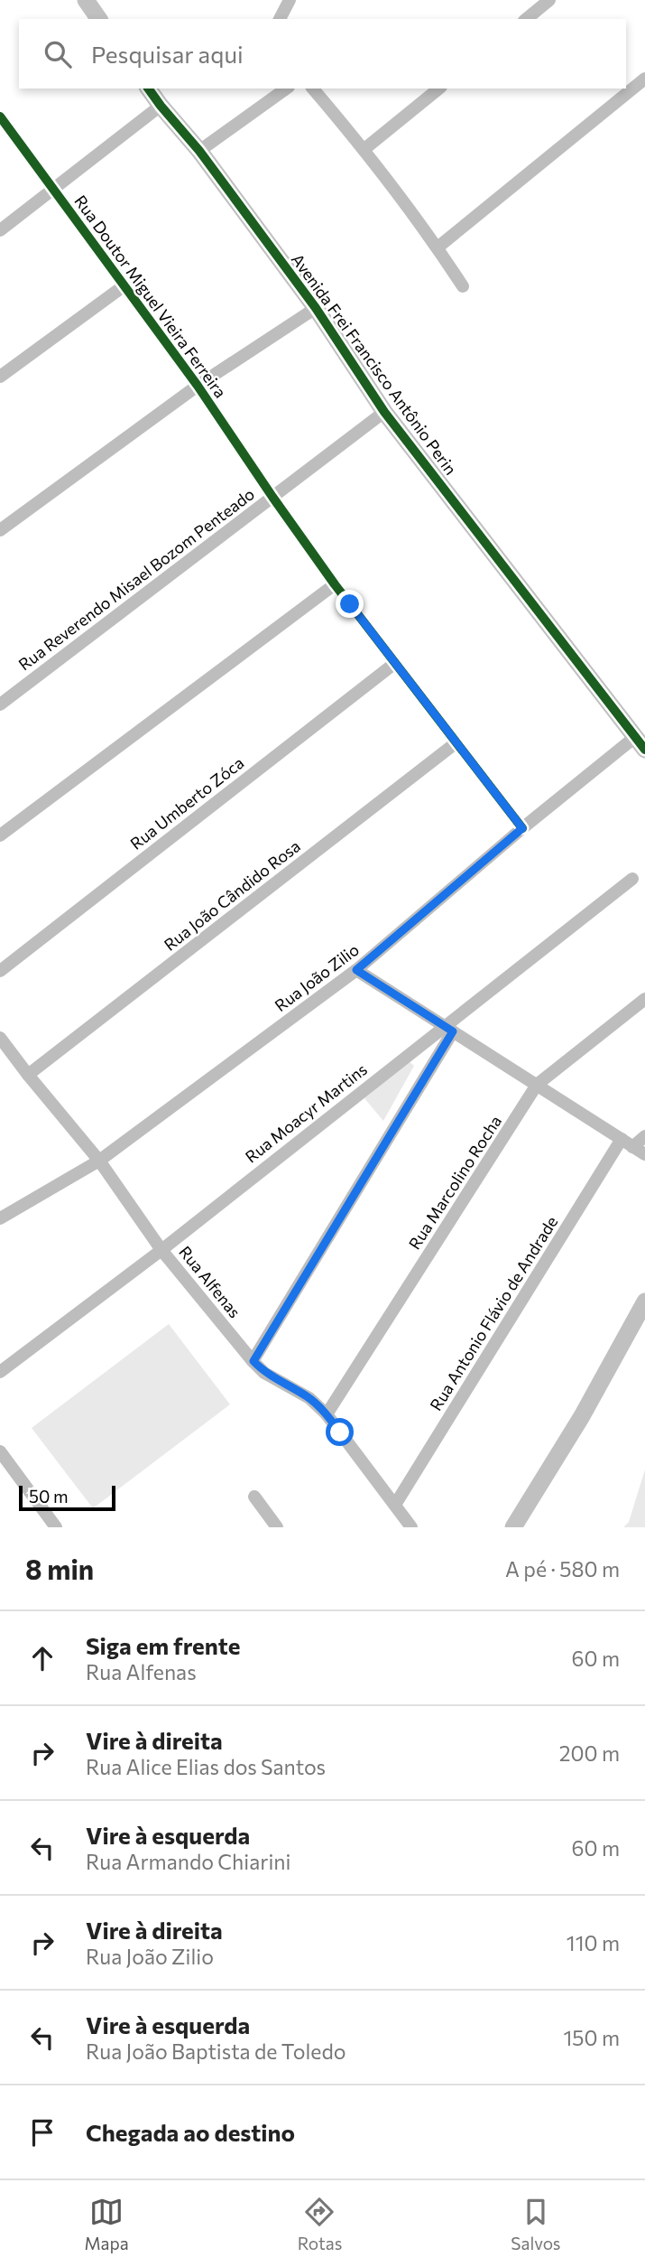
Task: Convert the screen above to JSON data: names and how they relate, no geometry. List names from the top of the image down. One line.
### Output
{"streets":{"street":["Rua Doutor Miguel Vieira Ferreira","Avenida Frei Francisco Antônio Perin","Rua Reverendo Misael Bozom Penteado","Rua Umberto Zóca","Rua João Cândido Rosa","Rua João Zilio","Rua Moacyr Martins","Rua Marcolino Rocha","Rua Alfenas","Rua Antonio Flávio de Andrade"]},"crossings":[["Rua Doutor Miguel Vieira Ferreira","Rua Reverendo Misael Bozom Penteado"],["Rua Doutor Miguel Vieira Ferreira","Rua Umberto Zóca"],["Rua Doutor Miguel Vieira Ferreira","Rua João Cândido Rosa"],["Rua Doutor Miguel Vieira Ferreira","Rua João Zilio"],["Avenida Frei Francisco Antônio Perin","Rua Reverendo Misael Bozom Penteado"],["Avenida Frei Francisco Antônio Perin","Rua João Zilio"],["Rua João Cândido Rosa","Rua Alfenas"],["Rua João Zilio","Rua Alfenas"],["Rua Moacyr Martins","Rua Alfenas"],["Rua Marcolino Rocha","Rua Alfenas"],["Rua Alfenas","Rua Antonio Flávio de Andrade"]],"scale_bar":"50 m","page":{"search":"Pesquisar aqui","scale":"50 m","heading":["8 min","A pé · 580 m"],"list":[["Siga em frente","Rua Alfenas","60 m"],["Vire à direita","Rua Alice Elias dos Santos","200 m"],["Vire à esquerda","Rua Armando Chiarini","60 m"],["Vire à direita","Rua João Zilio","110 m"],["Vire à esquerda","Rua João Baptista de Toledo","150 m"],"Chegada ao destino"],"nav":["Mapa","Rotas","Salvos"]}}
